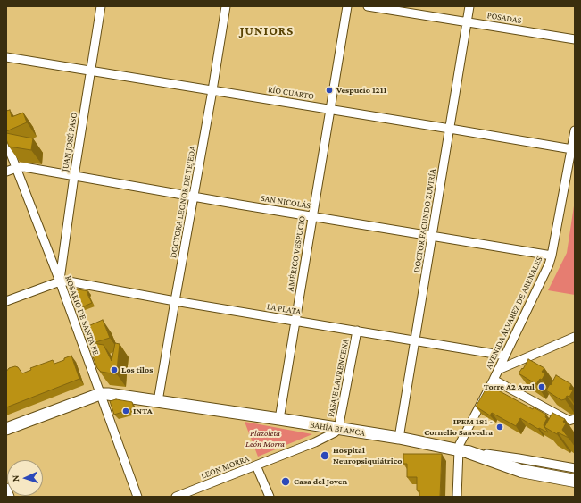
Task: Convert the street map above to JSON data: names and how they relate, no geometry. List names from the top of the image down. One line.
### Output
{"streets":{"street":["POSADAS","RÍO CUARTO","JUAN JOSÉ PASO","DOCTORA LEONOR DE TEJEDA","SAN NICOLÁS","DOCTOR FACUNDO ZUVIRÍA","AMÉRICO VESPUCIO","LA PLATA","AVENIDA ÁLVAREZ DE ARENALES","ROSARIO DE SANTA FE","PASAJE LAURENCENA","BAHÍA BLANCA","LEÓN MORRA"]},"crossings":[["POSADAS","DOCTOR FACUNDO ZUVIRÍA"],["RÍO CUARTO","JUAN JOSÉ PASO"],["RÍO CUARTO","DOCTORA LEONOR DE TEJEDA"],["RÍO CUARTO","DOCTOR FACUNDO ZUVIRÍA"],["RÍO CUARTO","AMÉRICO VESPUCIO"],["RÍO CUARTO","AVENIDA ÁLVAREZ DE ARENALES"],["JUAN JOSÉ PASO","SAN NICOLÁS"],["JUAN JOSÉ PASO","LA PLATA"],["JUAN JOSÉ PASO","ROSARIO DE SANTA FE"],["DOCTORA LEONOR DE TEJEDA","SAN NICOLÁS"],["DOCTORA LEONOR DE TEJEDA","LA PLATA"],["DOCTORA LEONOR DE TEJEDA","BAHÍA BLANCA"],["SAN NICOLÁS","DOCTOR FACUNDO ZUVIRÍA"],["SAN NICOLÁS","AMÉRICO VESPUCIO"],["SAN NICOLÁS","AVENIDA ÁLVAREZ DE ARENALES"],["SAN NICOLÁS","ROSARIO DE SANTA FE"],["DOCTOR FACUNDO ZUVIRÍA","LA PLATA"],["DOCTOR FACUNDO ZUVIRÍA","BAHÍA BLANCA"],["AMÉRICO VESPUCIO","LA PLATA"],["AMÉRICO VESPUCIO","BAHÍA BLANCA"],["LA PLATA","AVENIDA ÁLVAREZ DE ARENALES"],["LA PLATA","ROSARIO DE SANTA FE"],["LA PLATA","PASAJE LAURENCENA"],["AVENIDA ÁLVAREZ DE ARENALES","BAHÍA BLANCA"],["ROSARIO DE SANTA FE","BAHÍA BLANCA"],["PASAJE LAURENCENA","BAHÍA BLANCA"],["PASAJE LAURENCENA","LEÓN MORRA"],["BAHÍA BLANCA","LEÓN MORRA"]],"districts":["JUNIORS"],"parks":["Plazoleta León Morra"],"places":["Vespucio 1211","Los tilos","Torre A2 Azul","INTA","IPEM 181 - Cornelio Saavedra","Hospital Neuropsiquiátrico","Casa del Joven"],"north":"left"}
